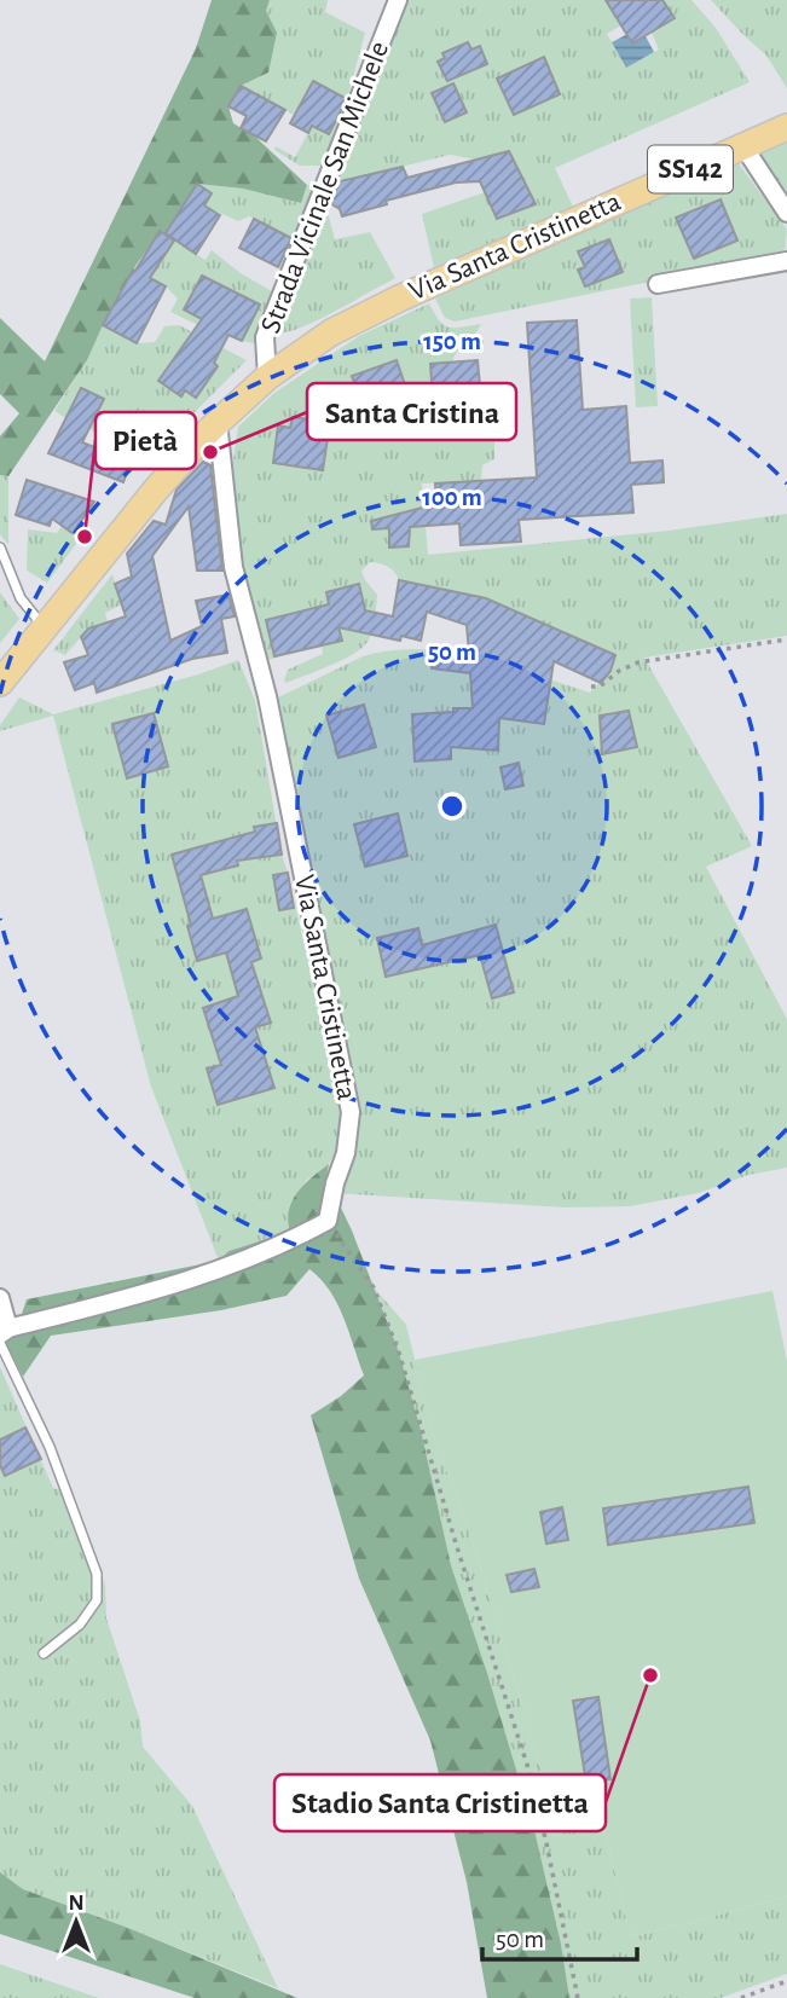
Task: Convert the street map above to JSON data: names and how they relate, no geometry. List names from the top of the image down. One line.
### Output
{"streets":{"main road":["SS142","Via Santa Cristinetta"],"street":["Strada Vicinale San Michele"]},"crossings":[["Strada Vicinale San Michele","Via Santa Cristinetta"]],"places":["Santa Cristina","Pietà","Stadio Santa Cristinetta"],"scale_bar":"50 m","north":"top","rings":["150 m","100 m","50 m"]}
